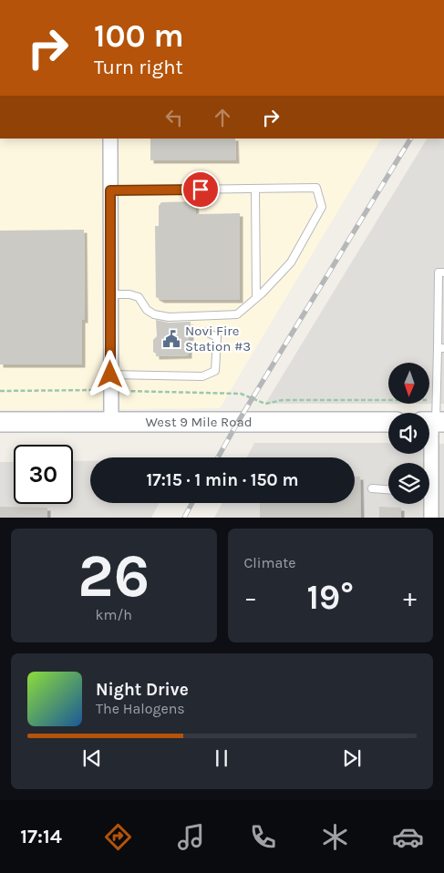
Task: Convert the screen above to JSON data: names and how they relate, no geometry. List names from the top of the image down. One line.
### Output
{"streets":{"street":["West 9 Mile Road"]},"places":{"public building":["Novi Fire Station #3"]},"north":"bottom","page":{"turn":["100 m","Turn right"],"limit":"30","trip":"17:15 · 1 min · 150 m","tile":[["26","km/h"],"Climate"],"heat":["−","19°","+"],"song":["Night Drive","The Halogens"],"tabs":"17:14"}}
